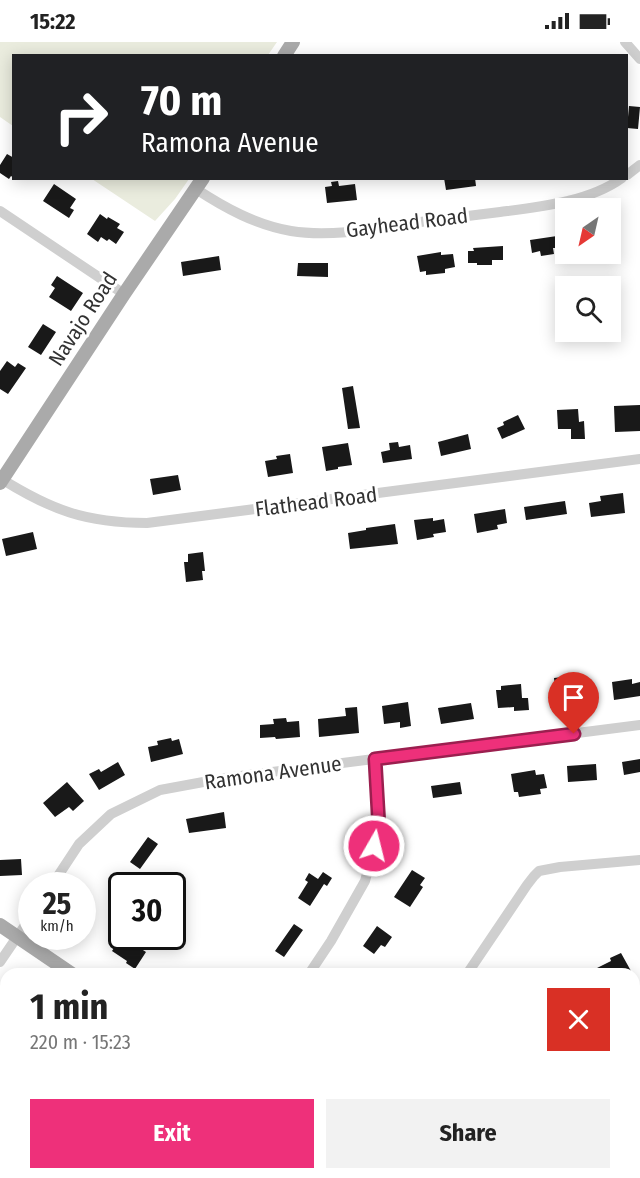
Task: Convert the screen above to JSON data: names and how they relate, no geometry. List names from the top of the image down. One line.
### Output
{"streets":{"main road":["Navajo Road"],"street":["Gayhead Road","Flathead Road","Ramona Avenue"]},"crossings":[["Gayhead Road","Navajo Road"],["Navajo Road","Flathead Road"]],"north":"bottom left","page":{"status":"15:22","turn":["70 m","Ramona Avenue"],"speed":"25 km/h","limit":"30","heading":["1 min","220 m · 15:23"],"buttons":["Exit","Share"]}}
